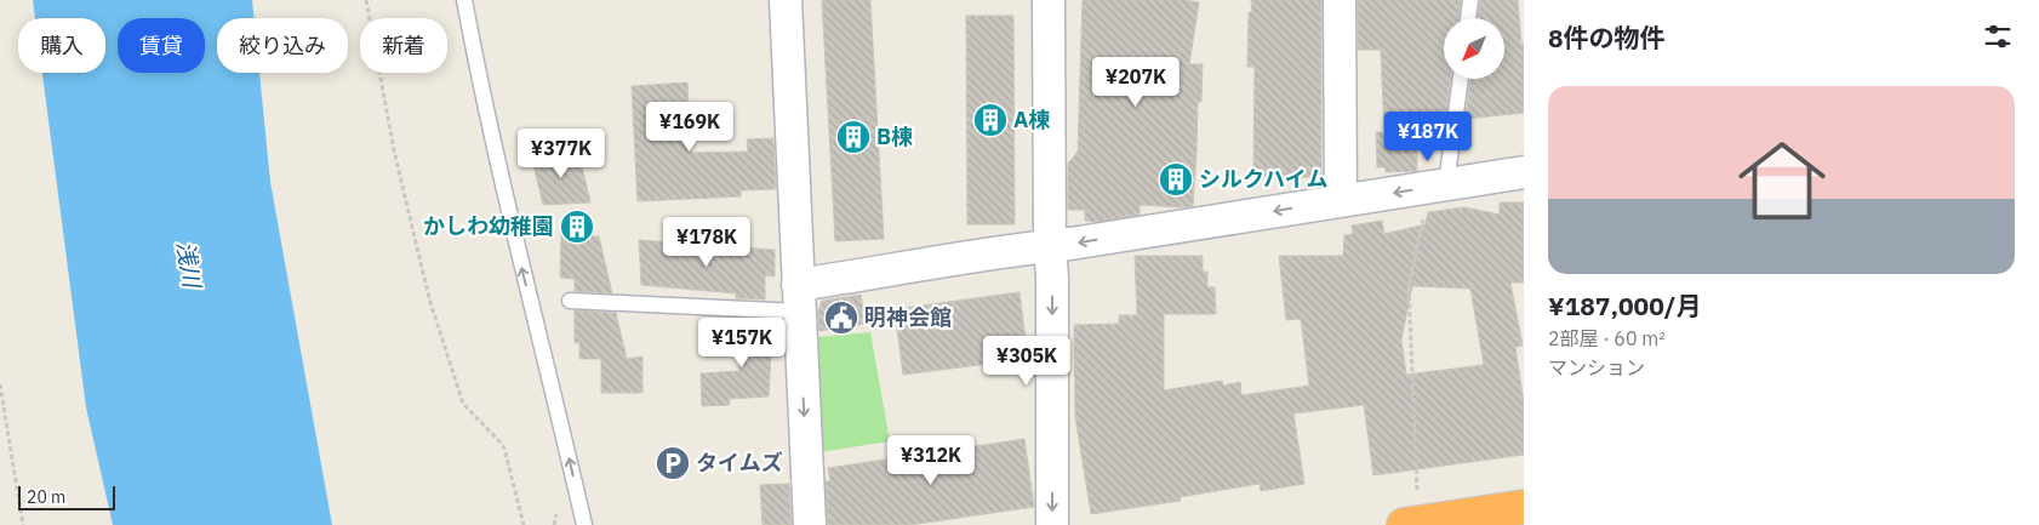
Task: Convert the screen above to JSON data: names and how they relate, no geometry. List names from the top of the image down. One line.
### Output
{"water":["浅川"],"places":{"building":["A棟","B棟","シルクハイム","かしわ幼稚園"],"public building":["明神会館"],"parking":["タイムズ"]},"scale_bar":"20 m","north":"bottom left","page":{"heading":"8件の物件","chip":["購入","賃貸","絞り込み","新着"],"price":["¥207K","¥169K","¥187K","¥377K","¥178K","¥157K","¥305K","¥312K"],"list":[{"name":"¥187,000/月","note":"2部屋 · 60 m² · マンション"}],"scale":"20 m"}}
